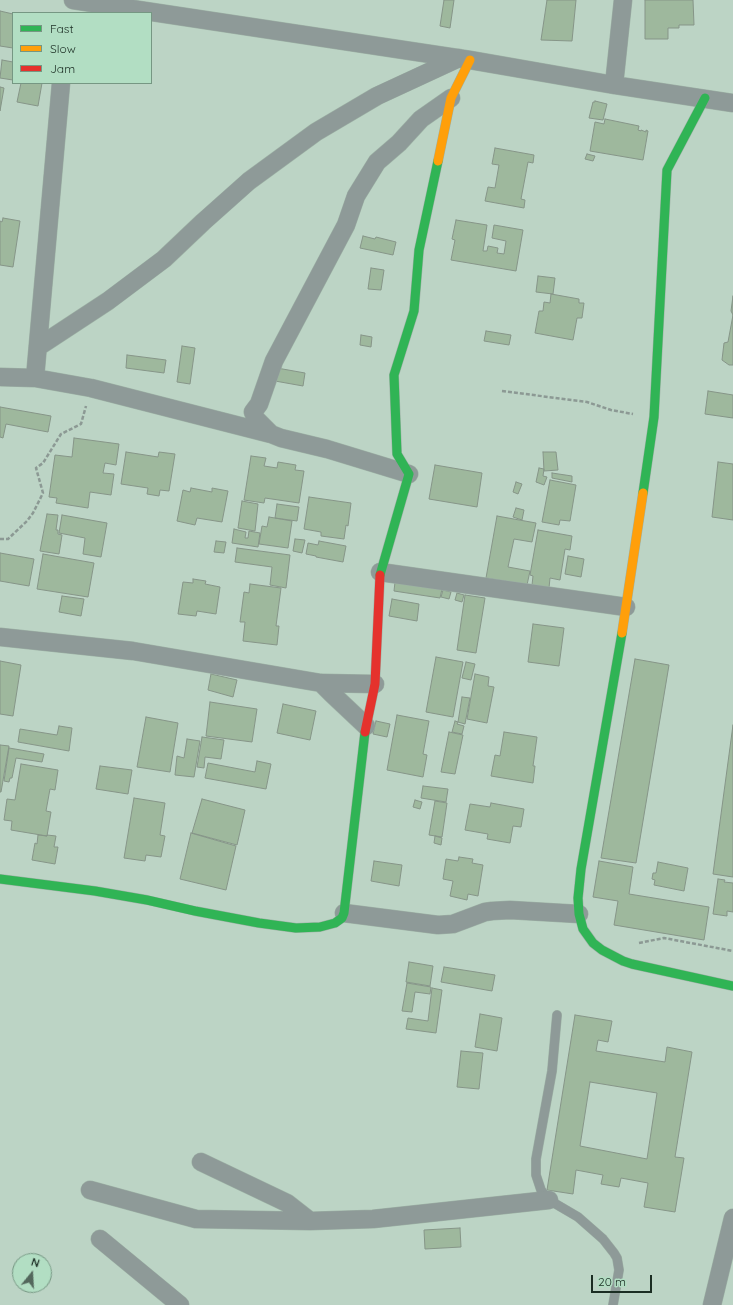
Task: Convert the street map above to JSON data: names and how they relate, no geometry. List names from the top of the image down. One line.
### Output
{"legend":["Fast","Slow","Jam"],"scale_bar":"20 m","north":"top"}
